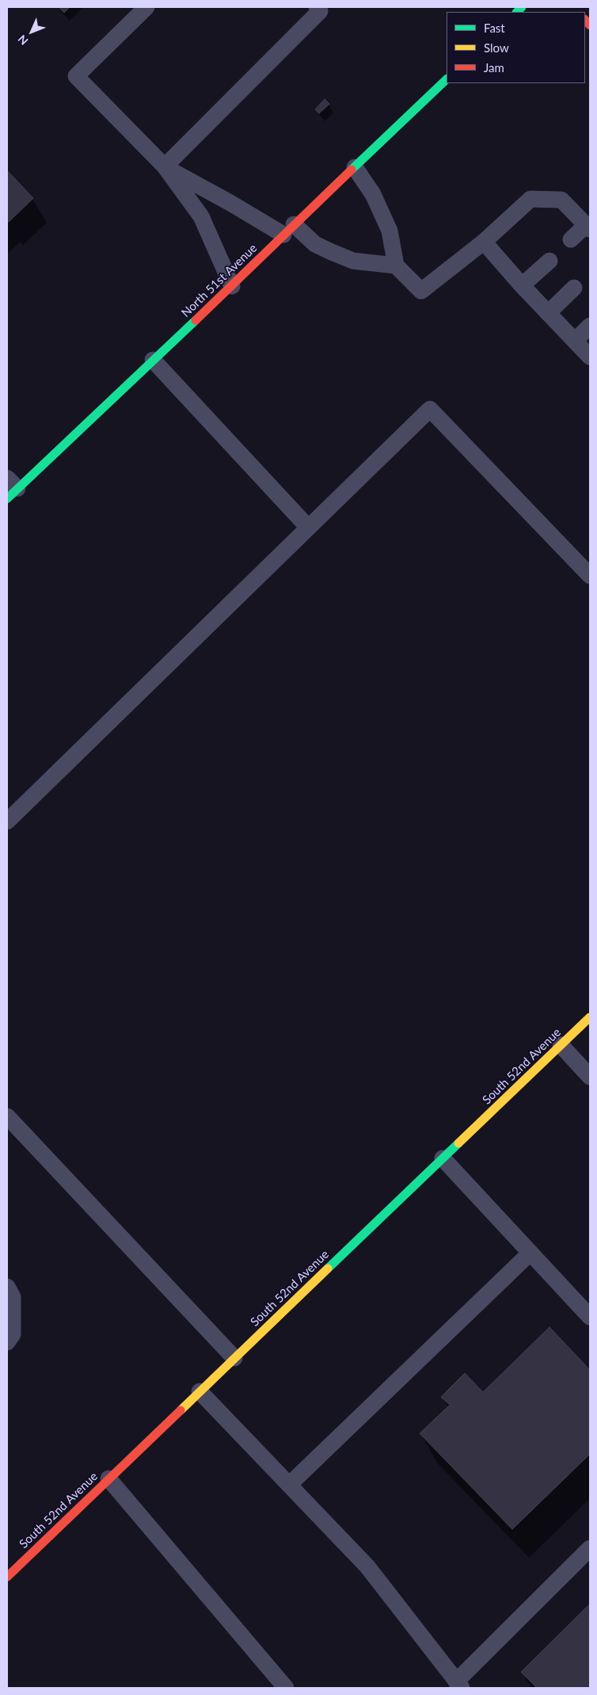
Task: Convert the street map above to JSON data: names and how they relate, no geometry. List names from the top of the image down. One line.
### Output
{"streets":{"street":["North 51st Avenue","South 52nd Avenue"]},"legend":["Fast","Slow","Jam"],"north":"bottom left"}
